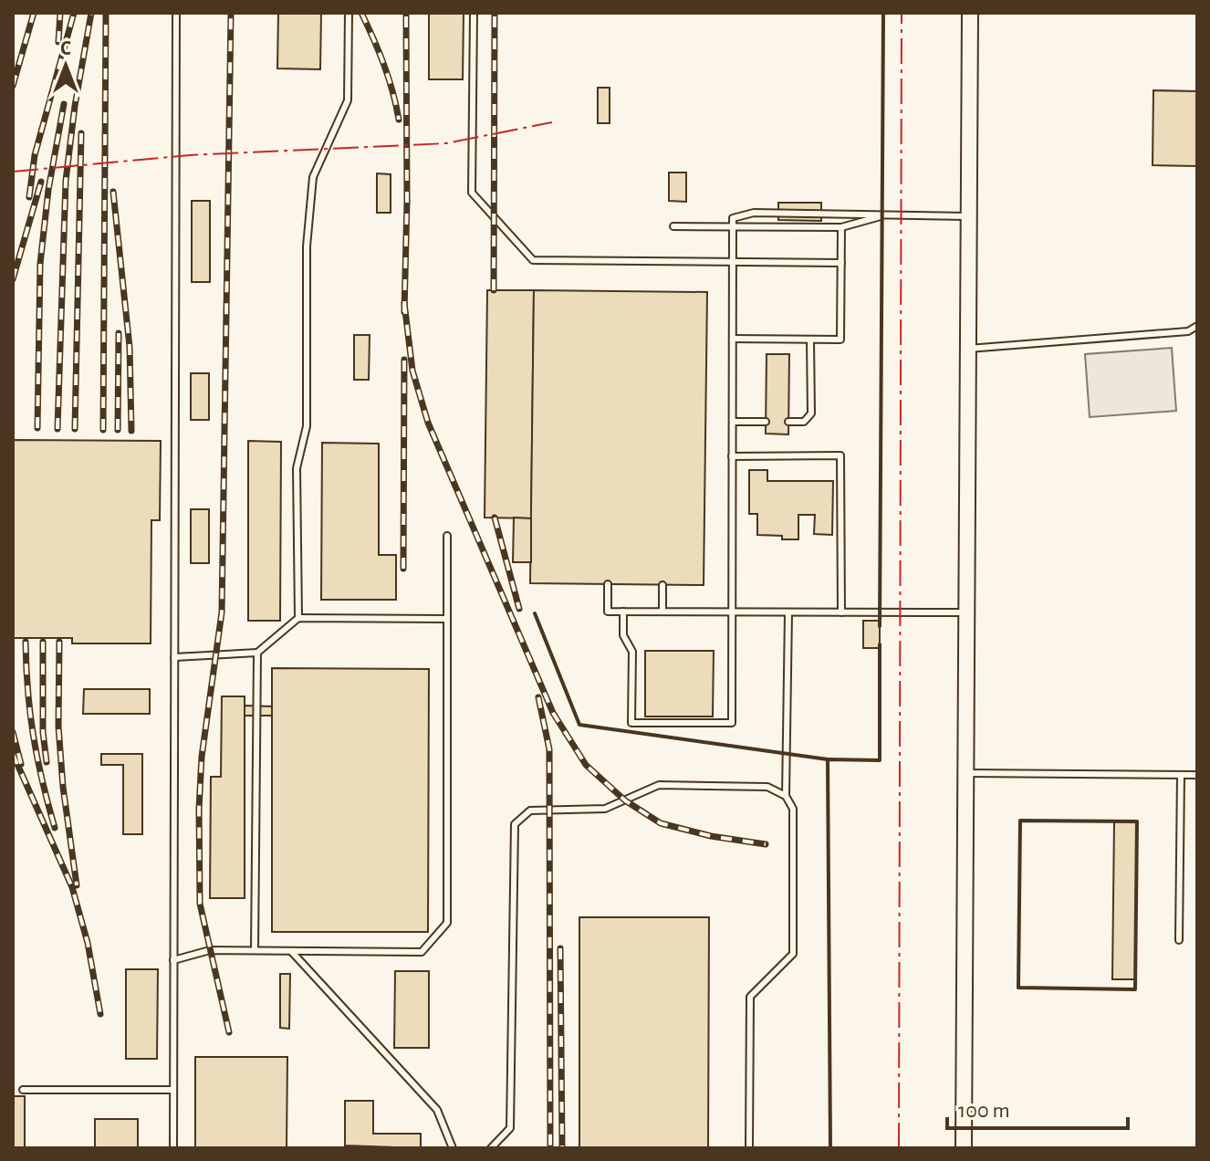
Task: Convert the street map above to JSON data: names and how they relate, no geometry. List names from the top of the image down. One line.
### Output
{"scale_bar":"100 m","north":"top"}
